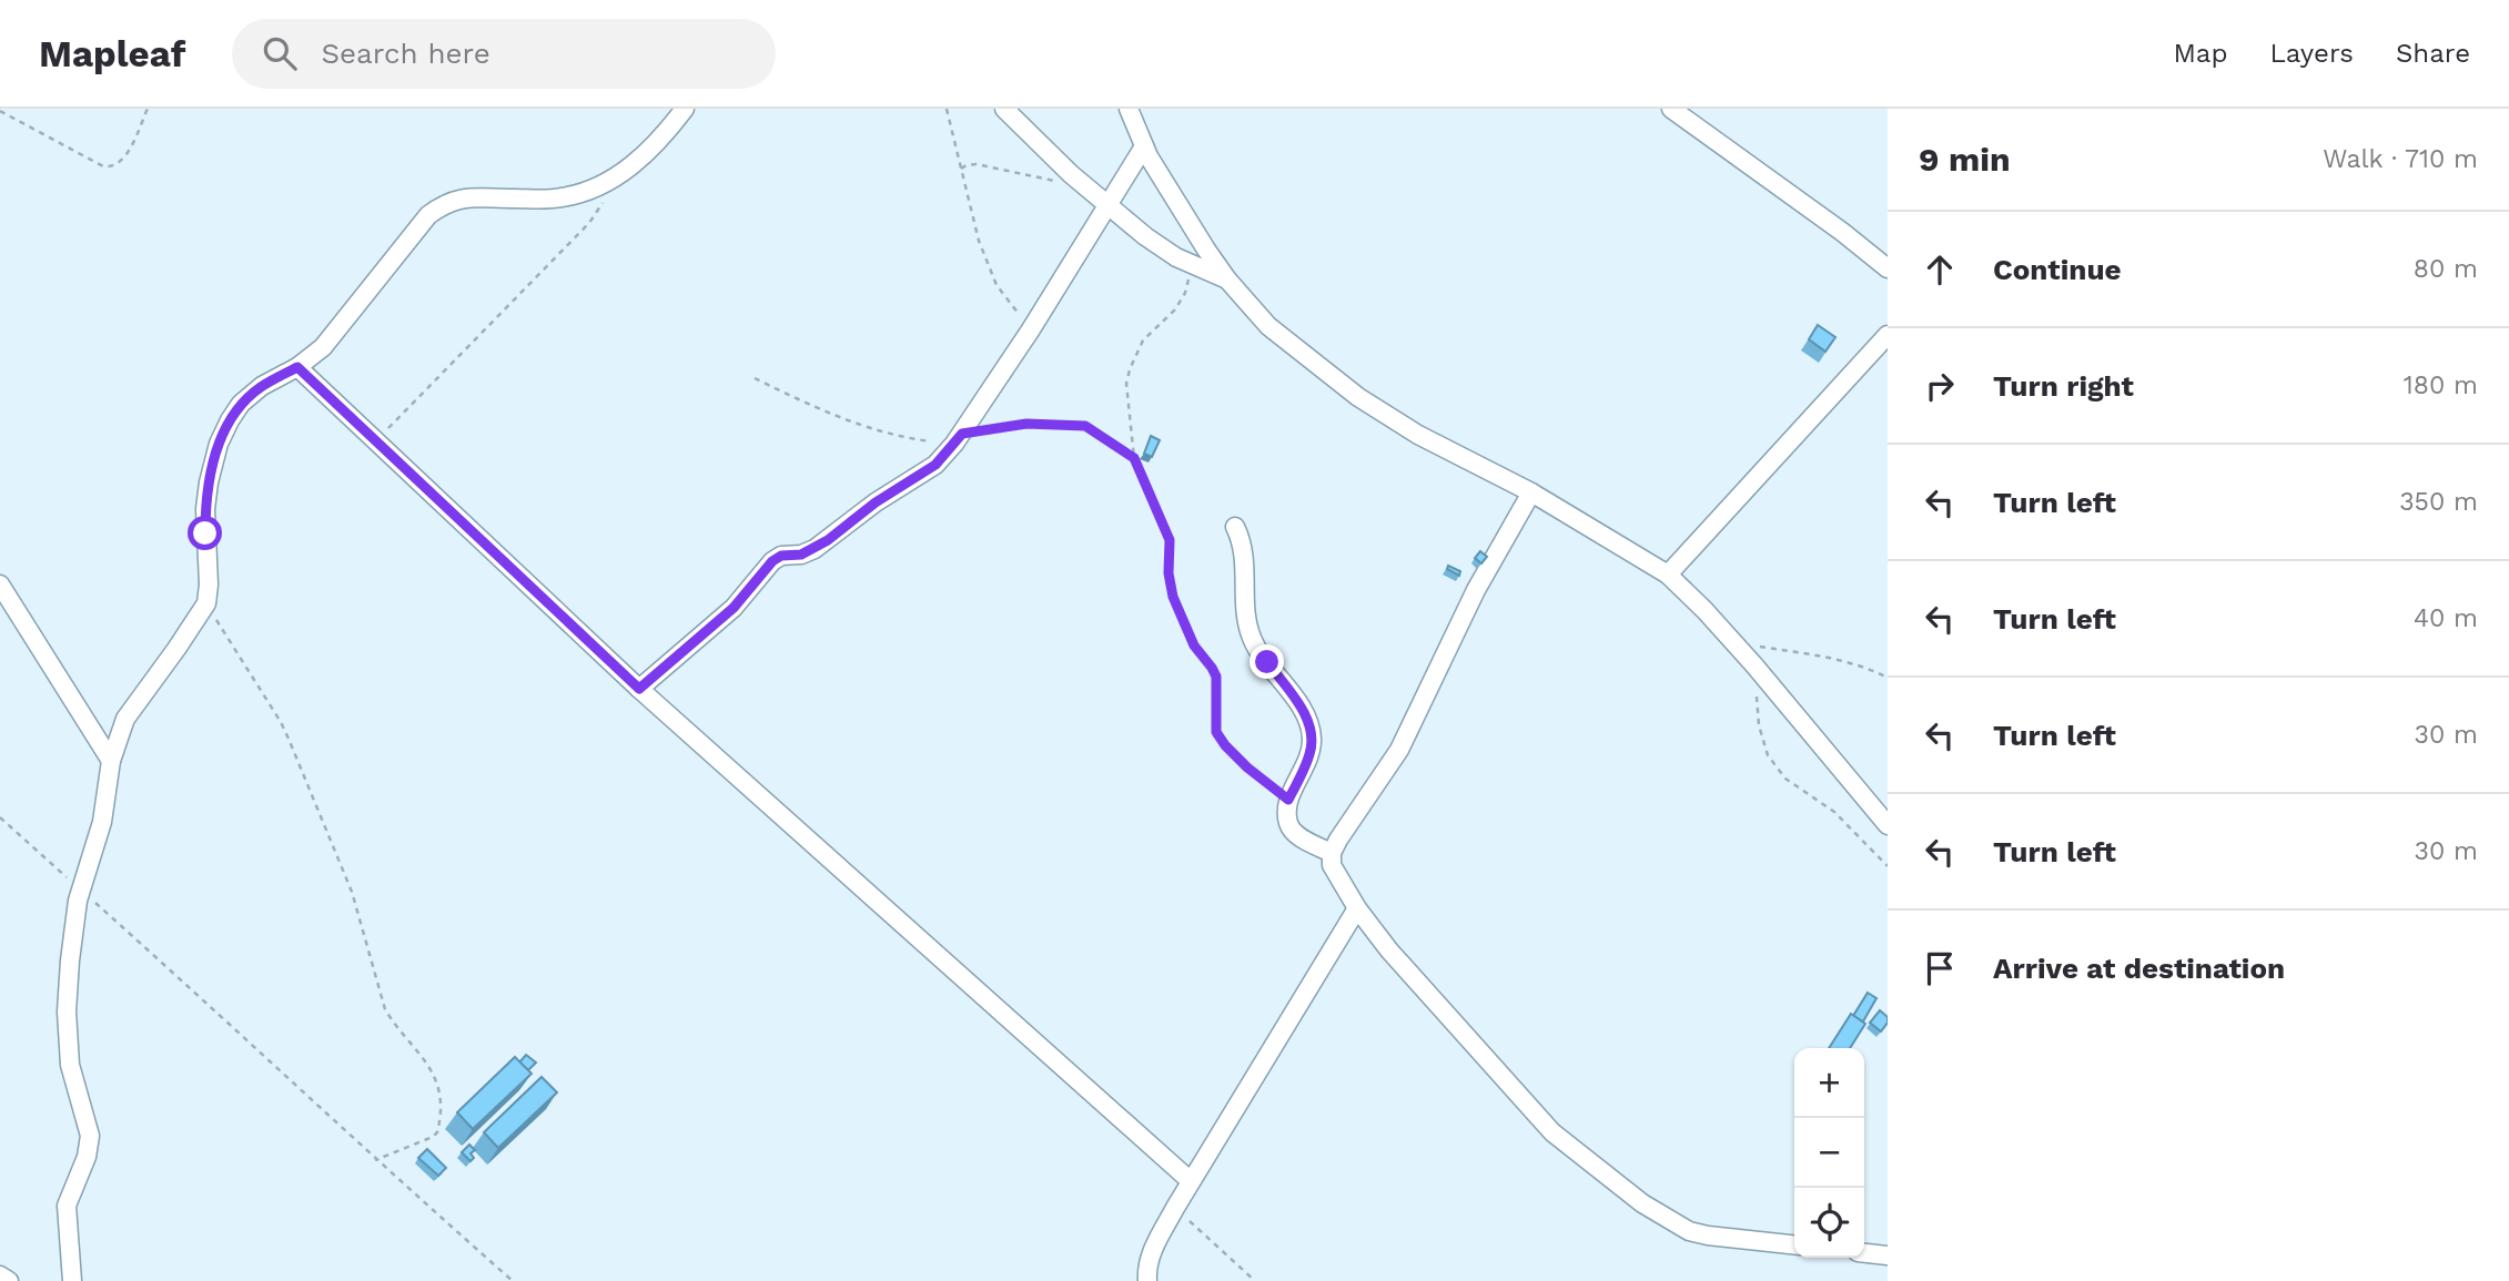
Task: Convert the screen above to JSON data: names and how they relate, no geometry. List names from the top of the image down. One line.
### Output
{"page":{"header":"Mapleaf","search":"Search here","nav":["Map","Layers","Share"],"heading":["9 min","Walk · 710 m"],"list":[["Continue","80 m"],["Turn right","180 m"],["Turn left","350 m"],["Turn left","40 m"],["Turn left","30 m"],["Turn left","30 m"],"Arrive at destination"],"map_buttons":["+","−"]}}
